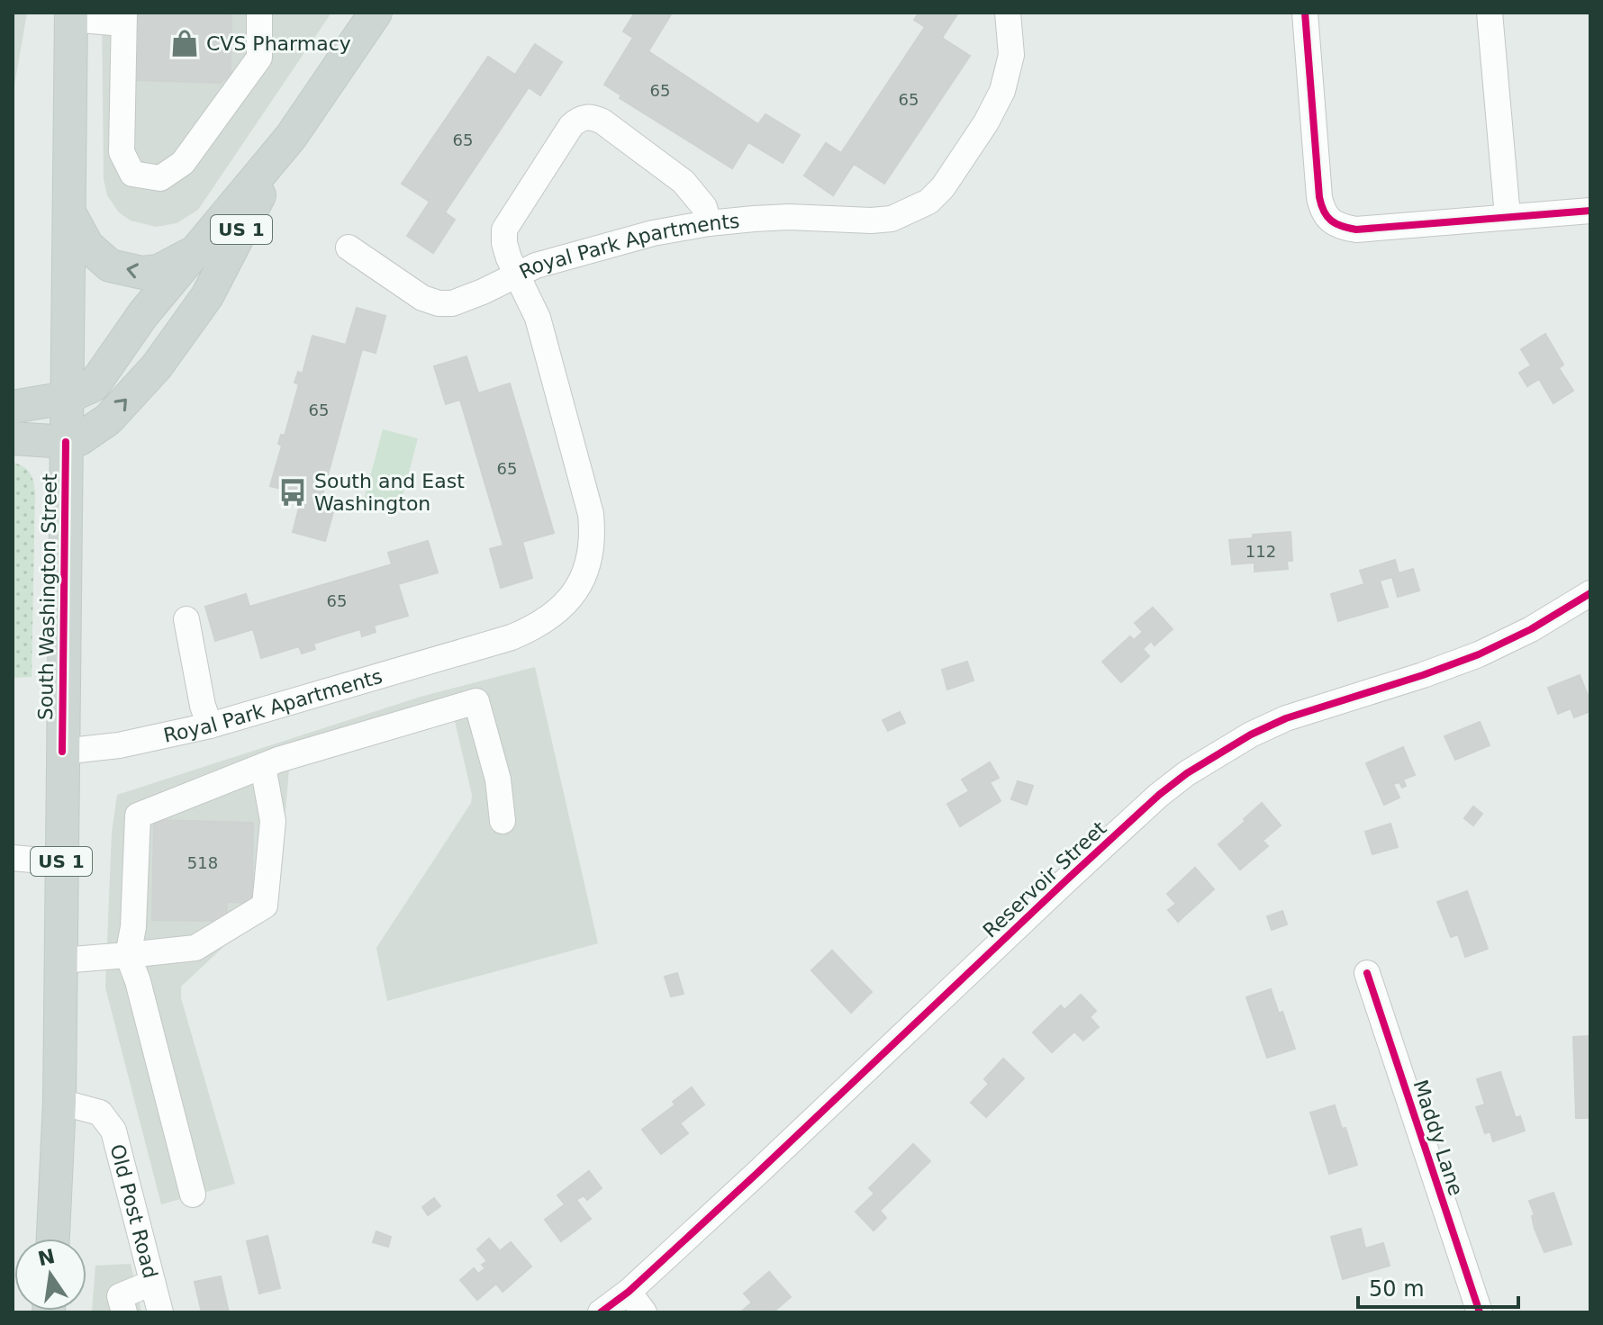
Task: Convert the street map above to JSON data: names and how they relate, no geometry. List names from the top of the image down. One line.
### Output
{"streets":{"main road":["US 1","South Washington Street"],"street":["Royal Park Apartments","Reservoir Street","Maddy Lane","Old Post Road"]},"crossings":[["US 1","South Washington Street"],["Royal Park Apartments","South Washington Street"],["South Washington Street","Old Post Road"]],"places":{"shop":["CVS Pharmacy"],"bus stop":["South and East Washington"]},"house_numbers":["65","65","65","65","65","112","65","518"],"scale_bar":"50 m","north":"top"}
